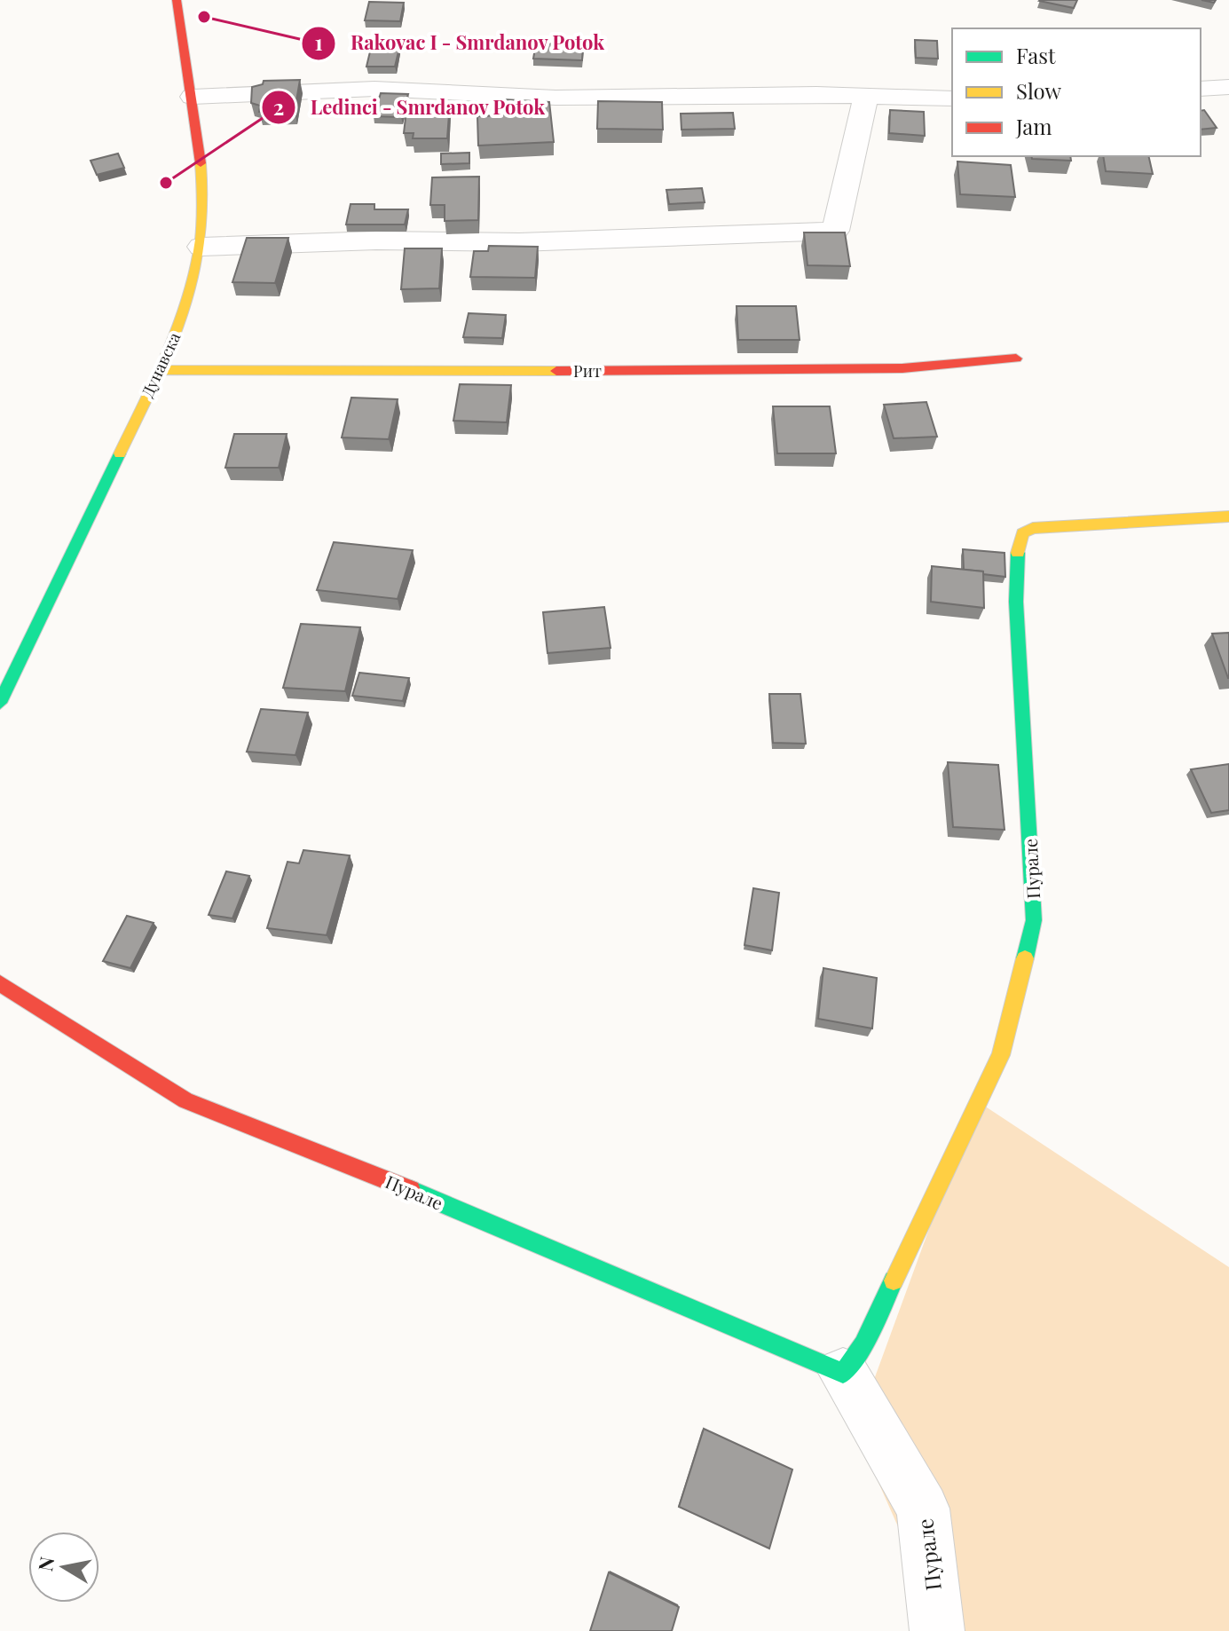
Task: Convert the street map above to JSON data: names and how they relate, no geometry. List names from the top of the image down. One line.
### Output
{"streets":{"street":["Дунавска","Рит","Пурале"]},"crossings":[["Дунавска","Рит"]],"places":["Rakovac I - Smrdanov Potok","Ledinci - Smrdanov Potok"],"legend":["Fast","Slow","Jam"],"north":"left"}
